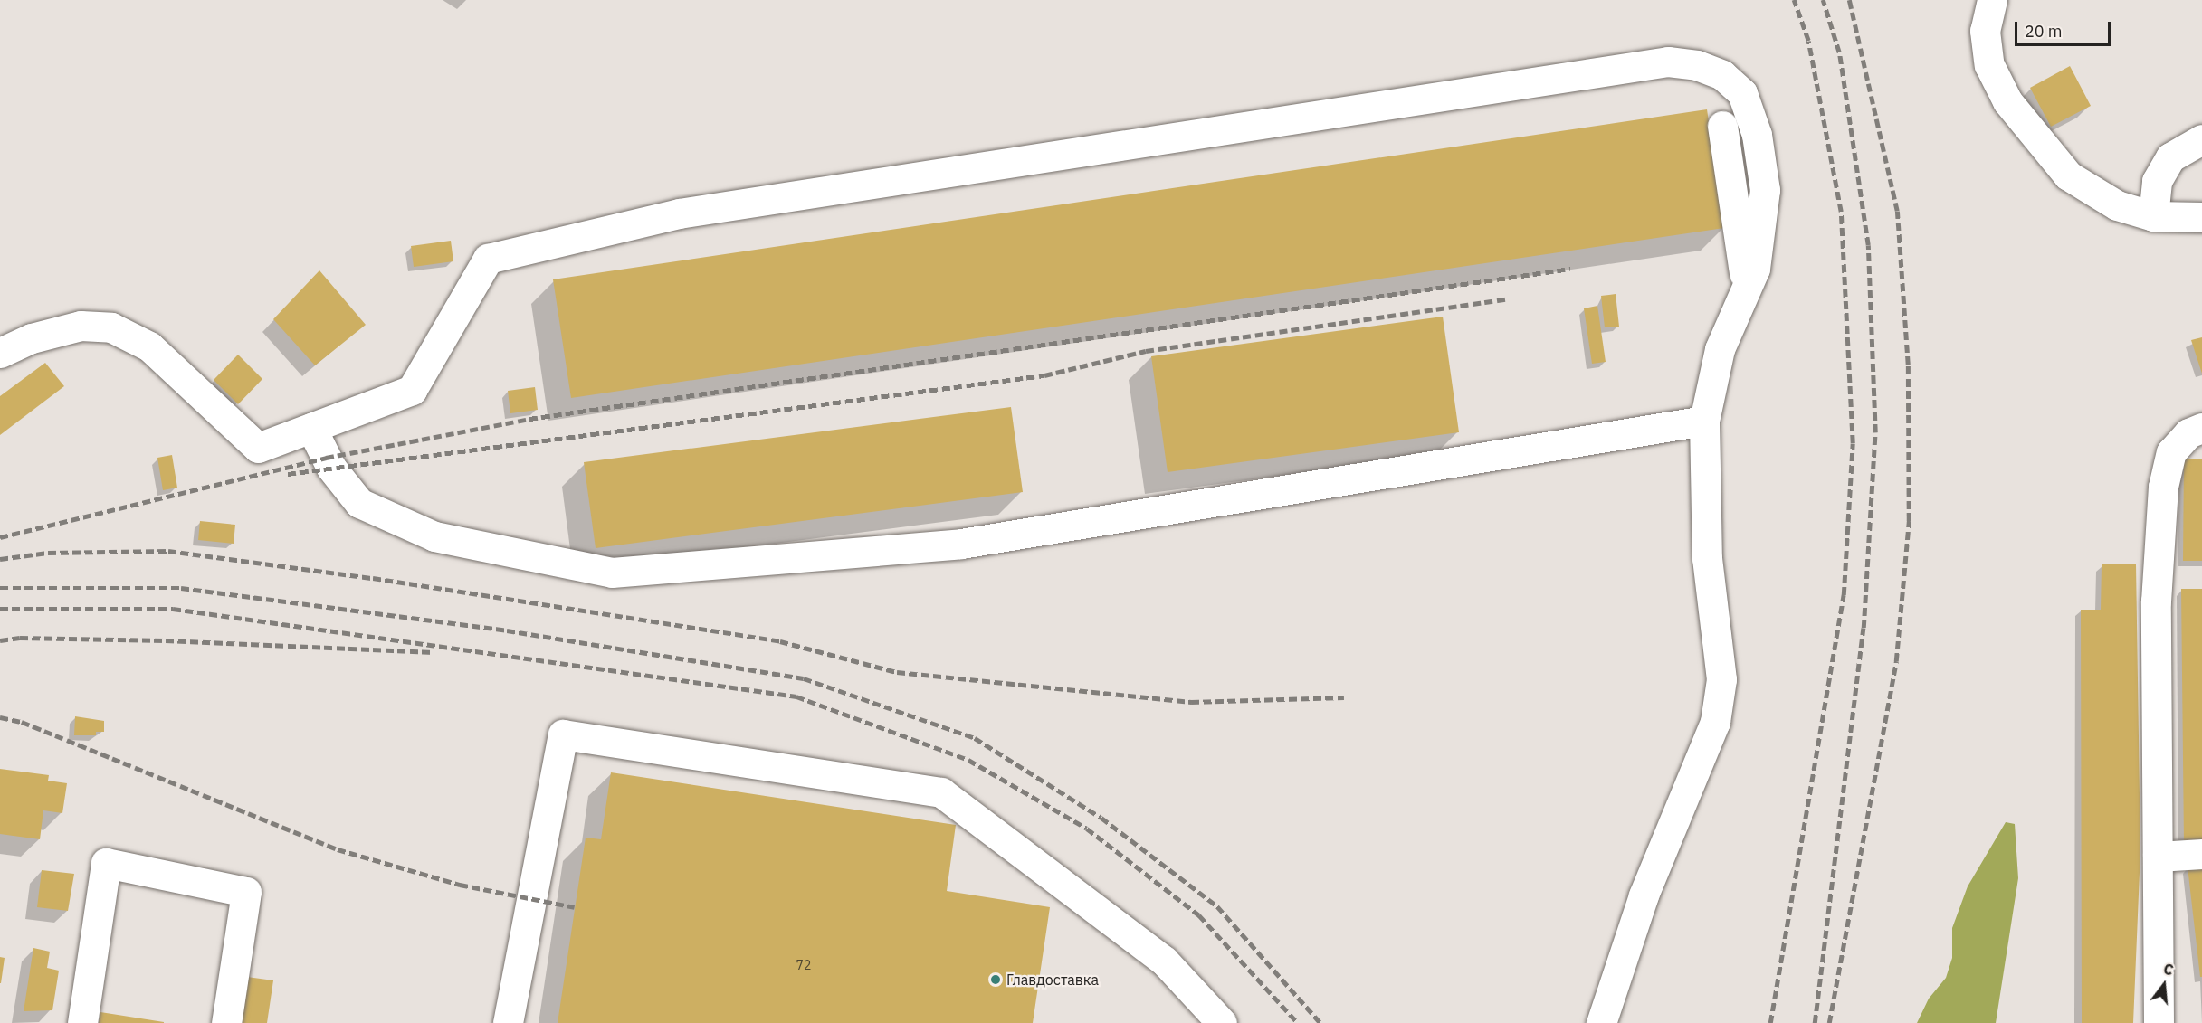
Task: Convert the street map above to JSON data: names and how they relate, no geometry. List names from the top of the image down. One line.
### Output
{"places":["Главдоставка"],"house_numbers":["72"],"scale_bar":"20 m","north":"top"}
